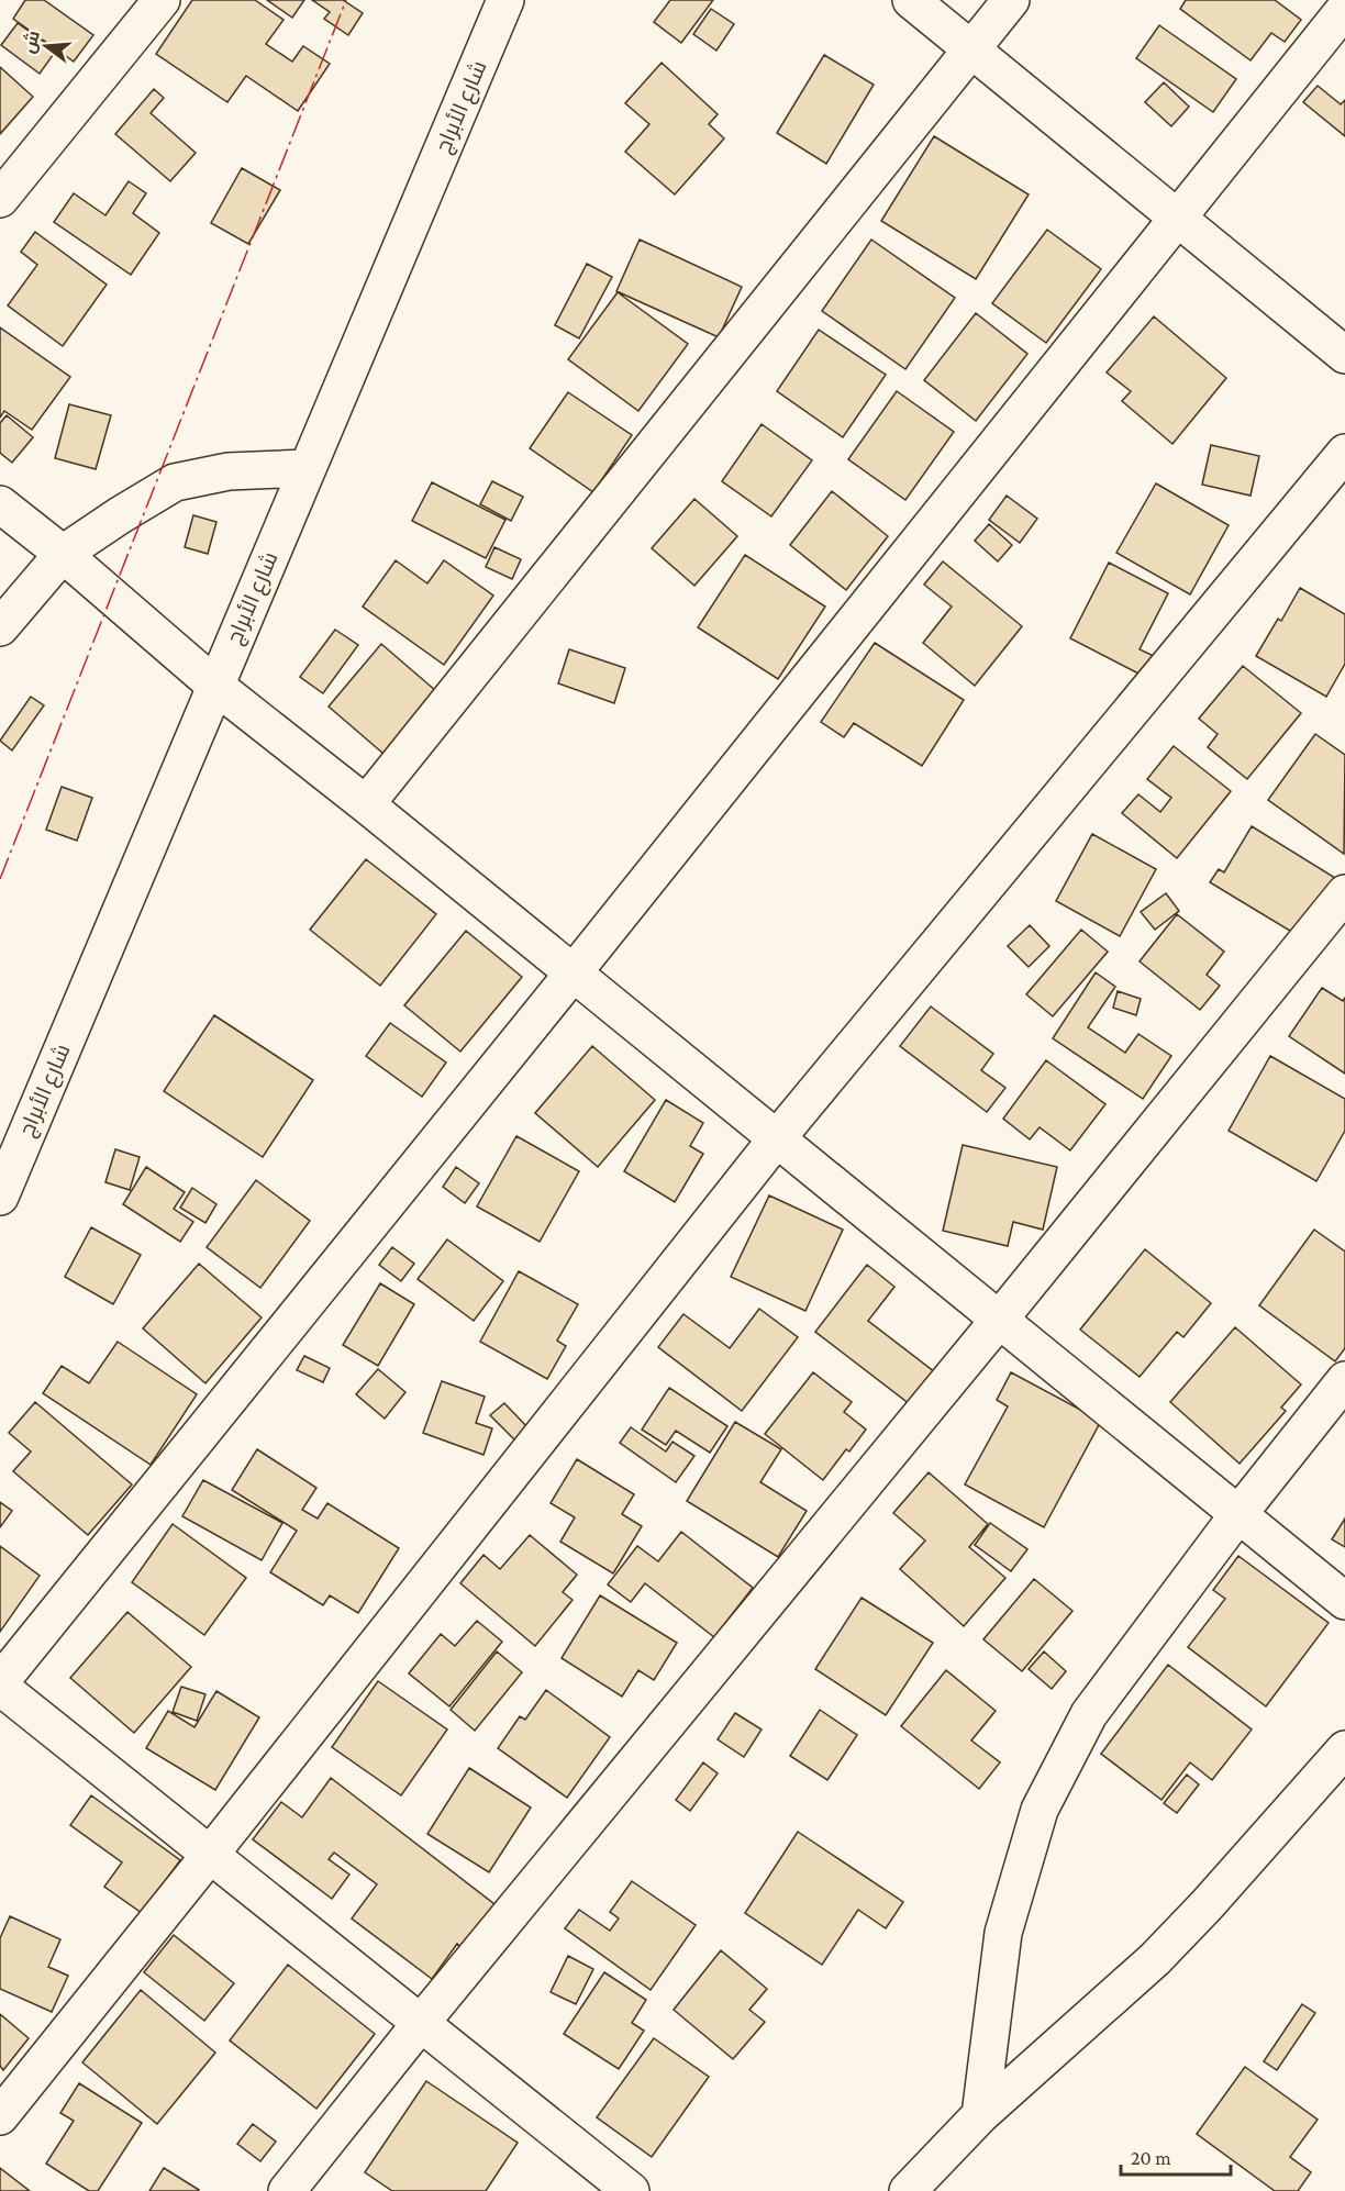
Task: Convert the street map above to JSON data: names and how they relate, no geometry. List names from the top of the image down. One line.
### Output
{"streets":{"street":["شارع الأبراج"]},"scale_bar":"20 m","north":"left"}
